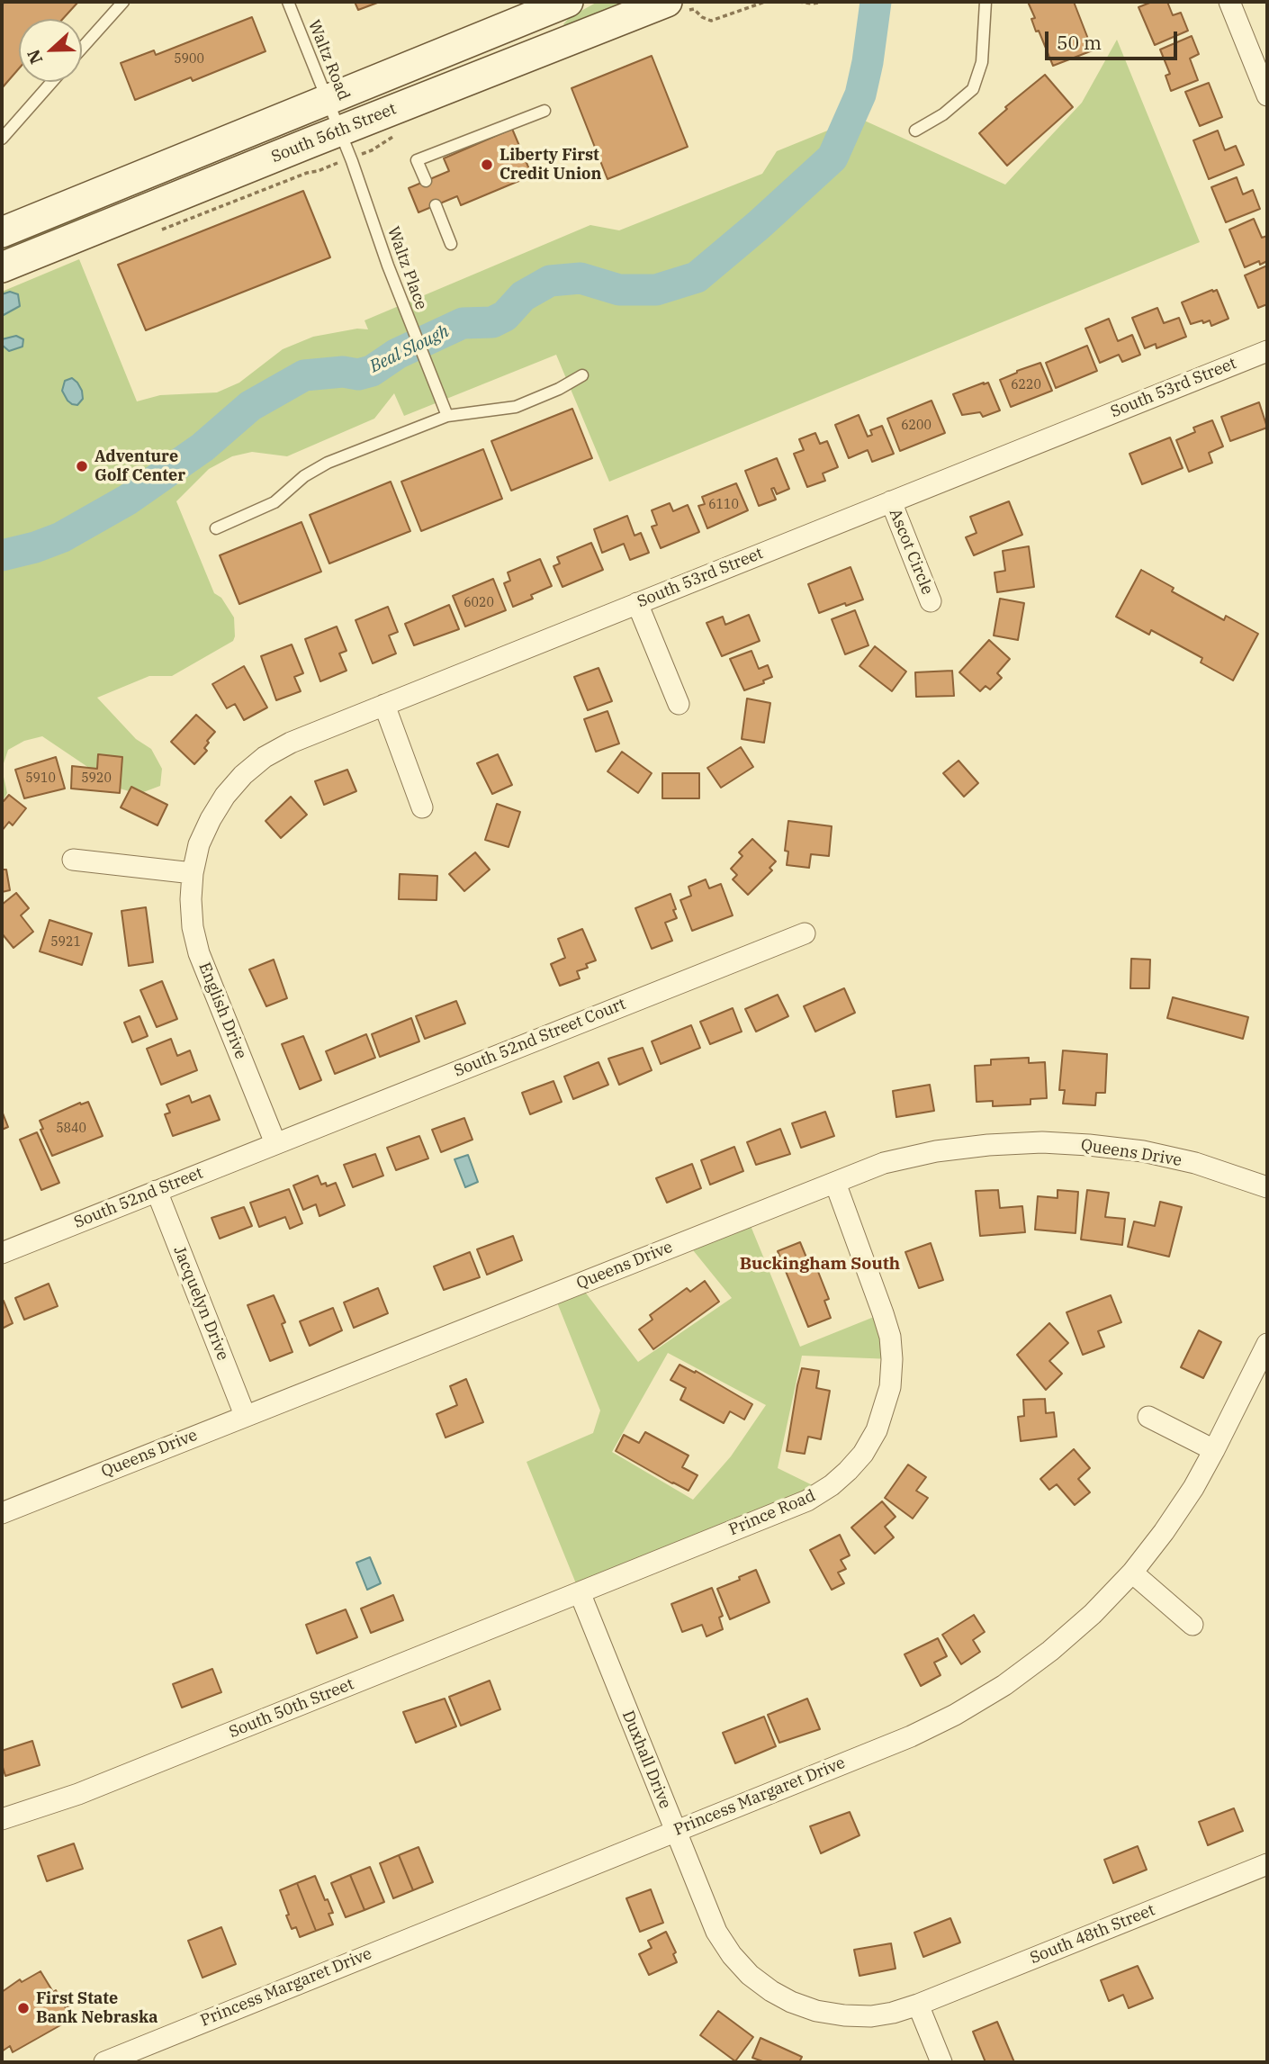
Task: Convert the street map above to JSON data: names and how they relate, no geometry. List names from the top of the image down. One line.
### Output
{"streets":{"main road":["South 56th Street"],"street":["South 53rd Street","Ascot Circle","English Drive","South 52nd Street Court","Queens Drive","South 52nd Street","Jacquelyn Drive","Prince Road","South 50th Street","Duxhall Drive","Princess Margaret Drive","South 48th Street"],"lane":["Waltz Road","Waltz Place"]},"crossings":[["Waltz Road","South 56th Street"],["Waltz Road","Waltz Place"],["South 56th Street","Waltz Place"],["South 53rd Street","Ascot Circle"],["South 53rd Street","English Drive"],["English Drive","South 52nd Street Court"],["English Drive","South 52nd Street"],["South 52nd Street Court","South 52nd Street"],["Queens Drive","Jacquelyn Drive"],["Queens Drive","Prince Road"],["South 52nd Street","Jacquelyn Drive"],["Prince Road","South 50th Street"],["Prince Road","Duxhall Drive"],["South 50th Street","Duxhall Drive"],["Duxhall Drive","Princess Margaret Drive"],["Duxhall Drive","South 48th Street"]],"districts":["Buckingham South"],"water":["Beal Slough"],"places":["Liberty First Credit Union","Adventure Golf Center","First State Bank Nebraska"],"house_numbers":["5900","6220","6200","6110","6020","5910","5920","5921","5840"],"scale_bar":"50 m","north":"left"}
